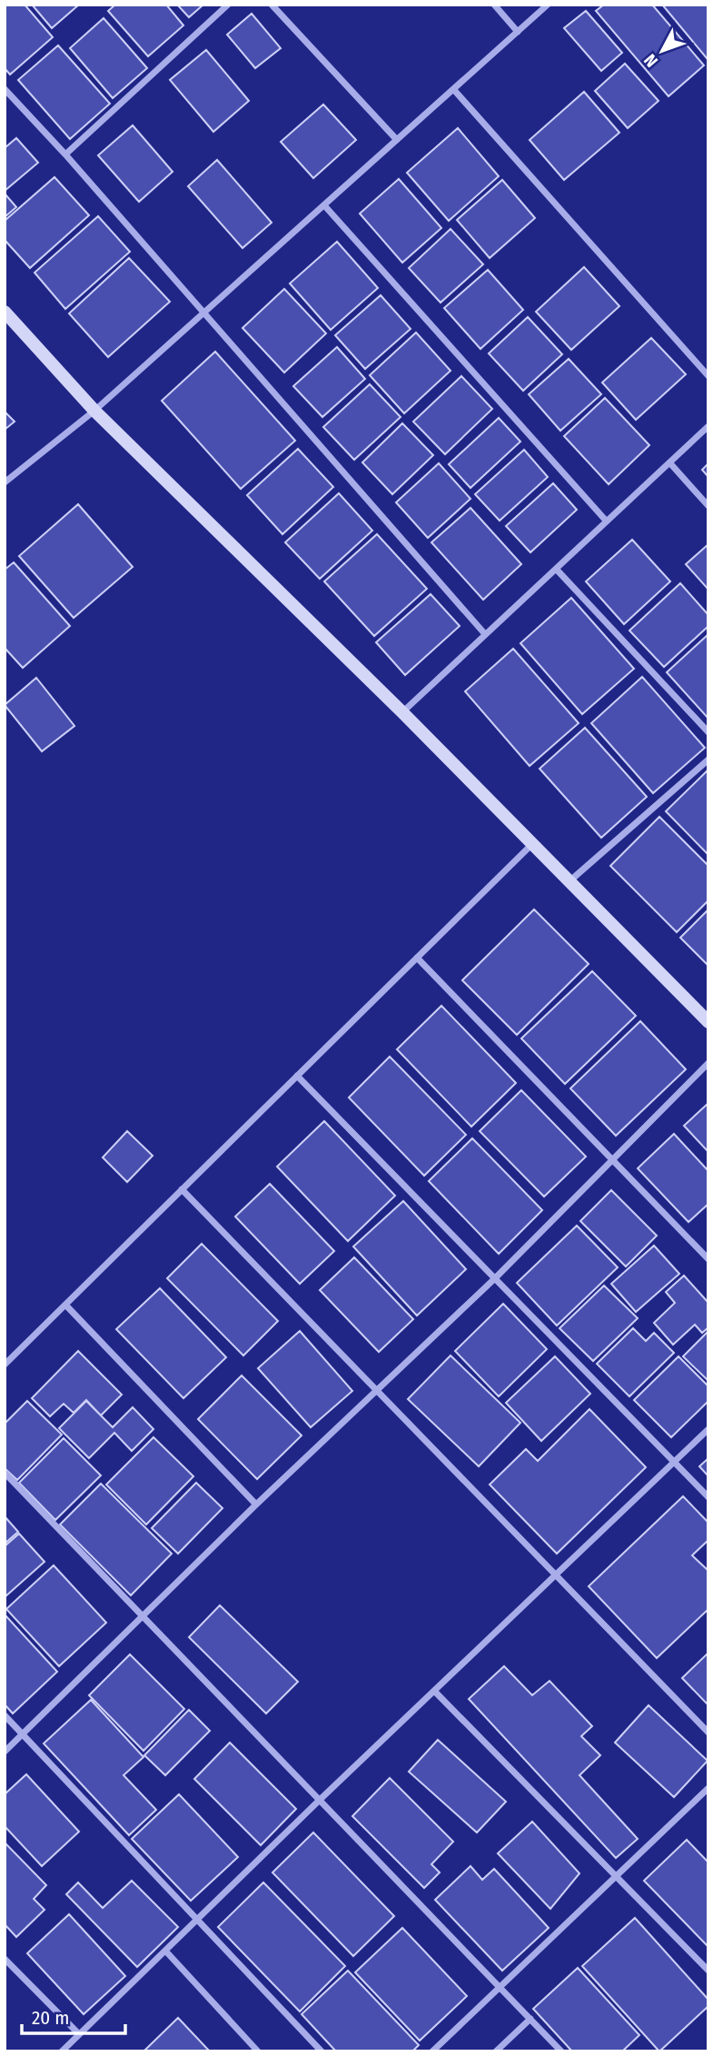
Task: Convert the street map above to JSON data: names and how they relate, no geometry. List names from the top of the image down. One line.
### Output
{"scale_bar":"20 m","north":"bottom left"}
